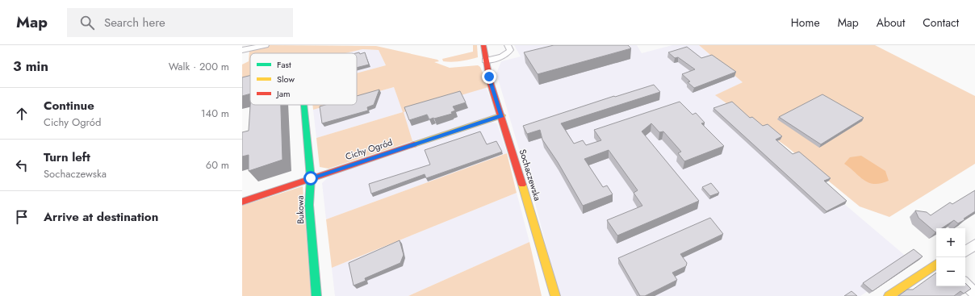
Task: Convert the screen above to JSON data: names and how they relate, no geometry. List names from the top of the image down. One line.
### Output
{"streets":{"street":["Cichy Ogród","Sochaczewska","Bukowa"]},"crossings":[["Cichy Ogród","Sochaczewska"],["Cichy Ogród","Bukowa"]],"legend":["Fast","Slow","Jam"],"page":{"header":"Map","search":"Search here","nav":["Home","Map","About","Contact"],"heading":["3 min","Walk · 200 m"],"list":[["Continue","Cichy Ogród","140 m"],["Turn left","Sochaczewska","60 m"],"Arrive at destination"],"map_buttons":["+","−"]}}
